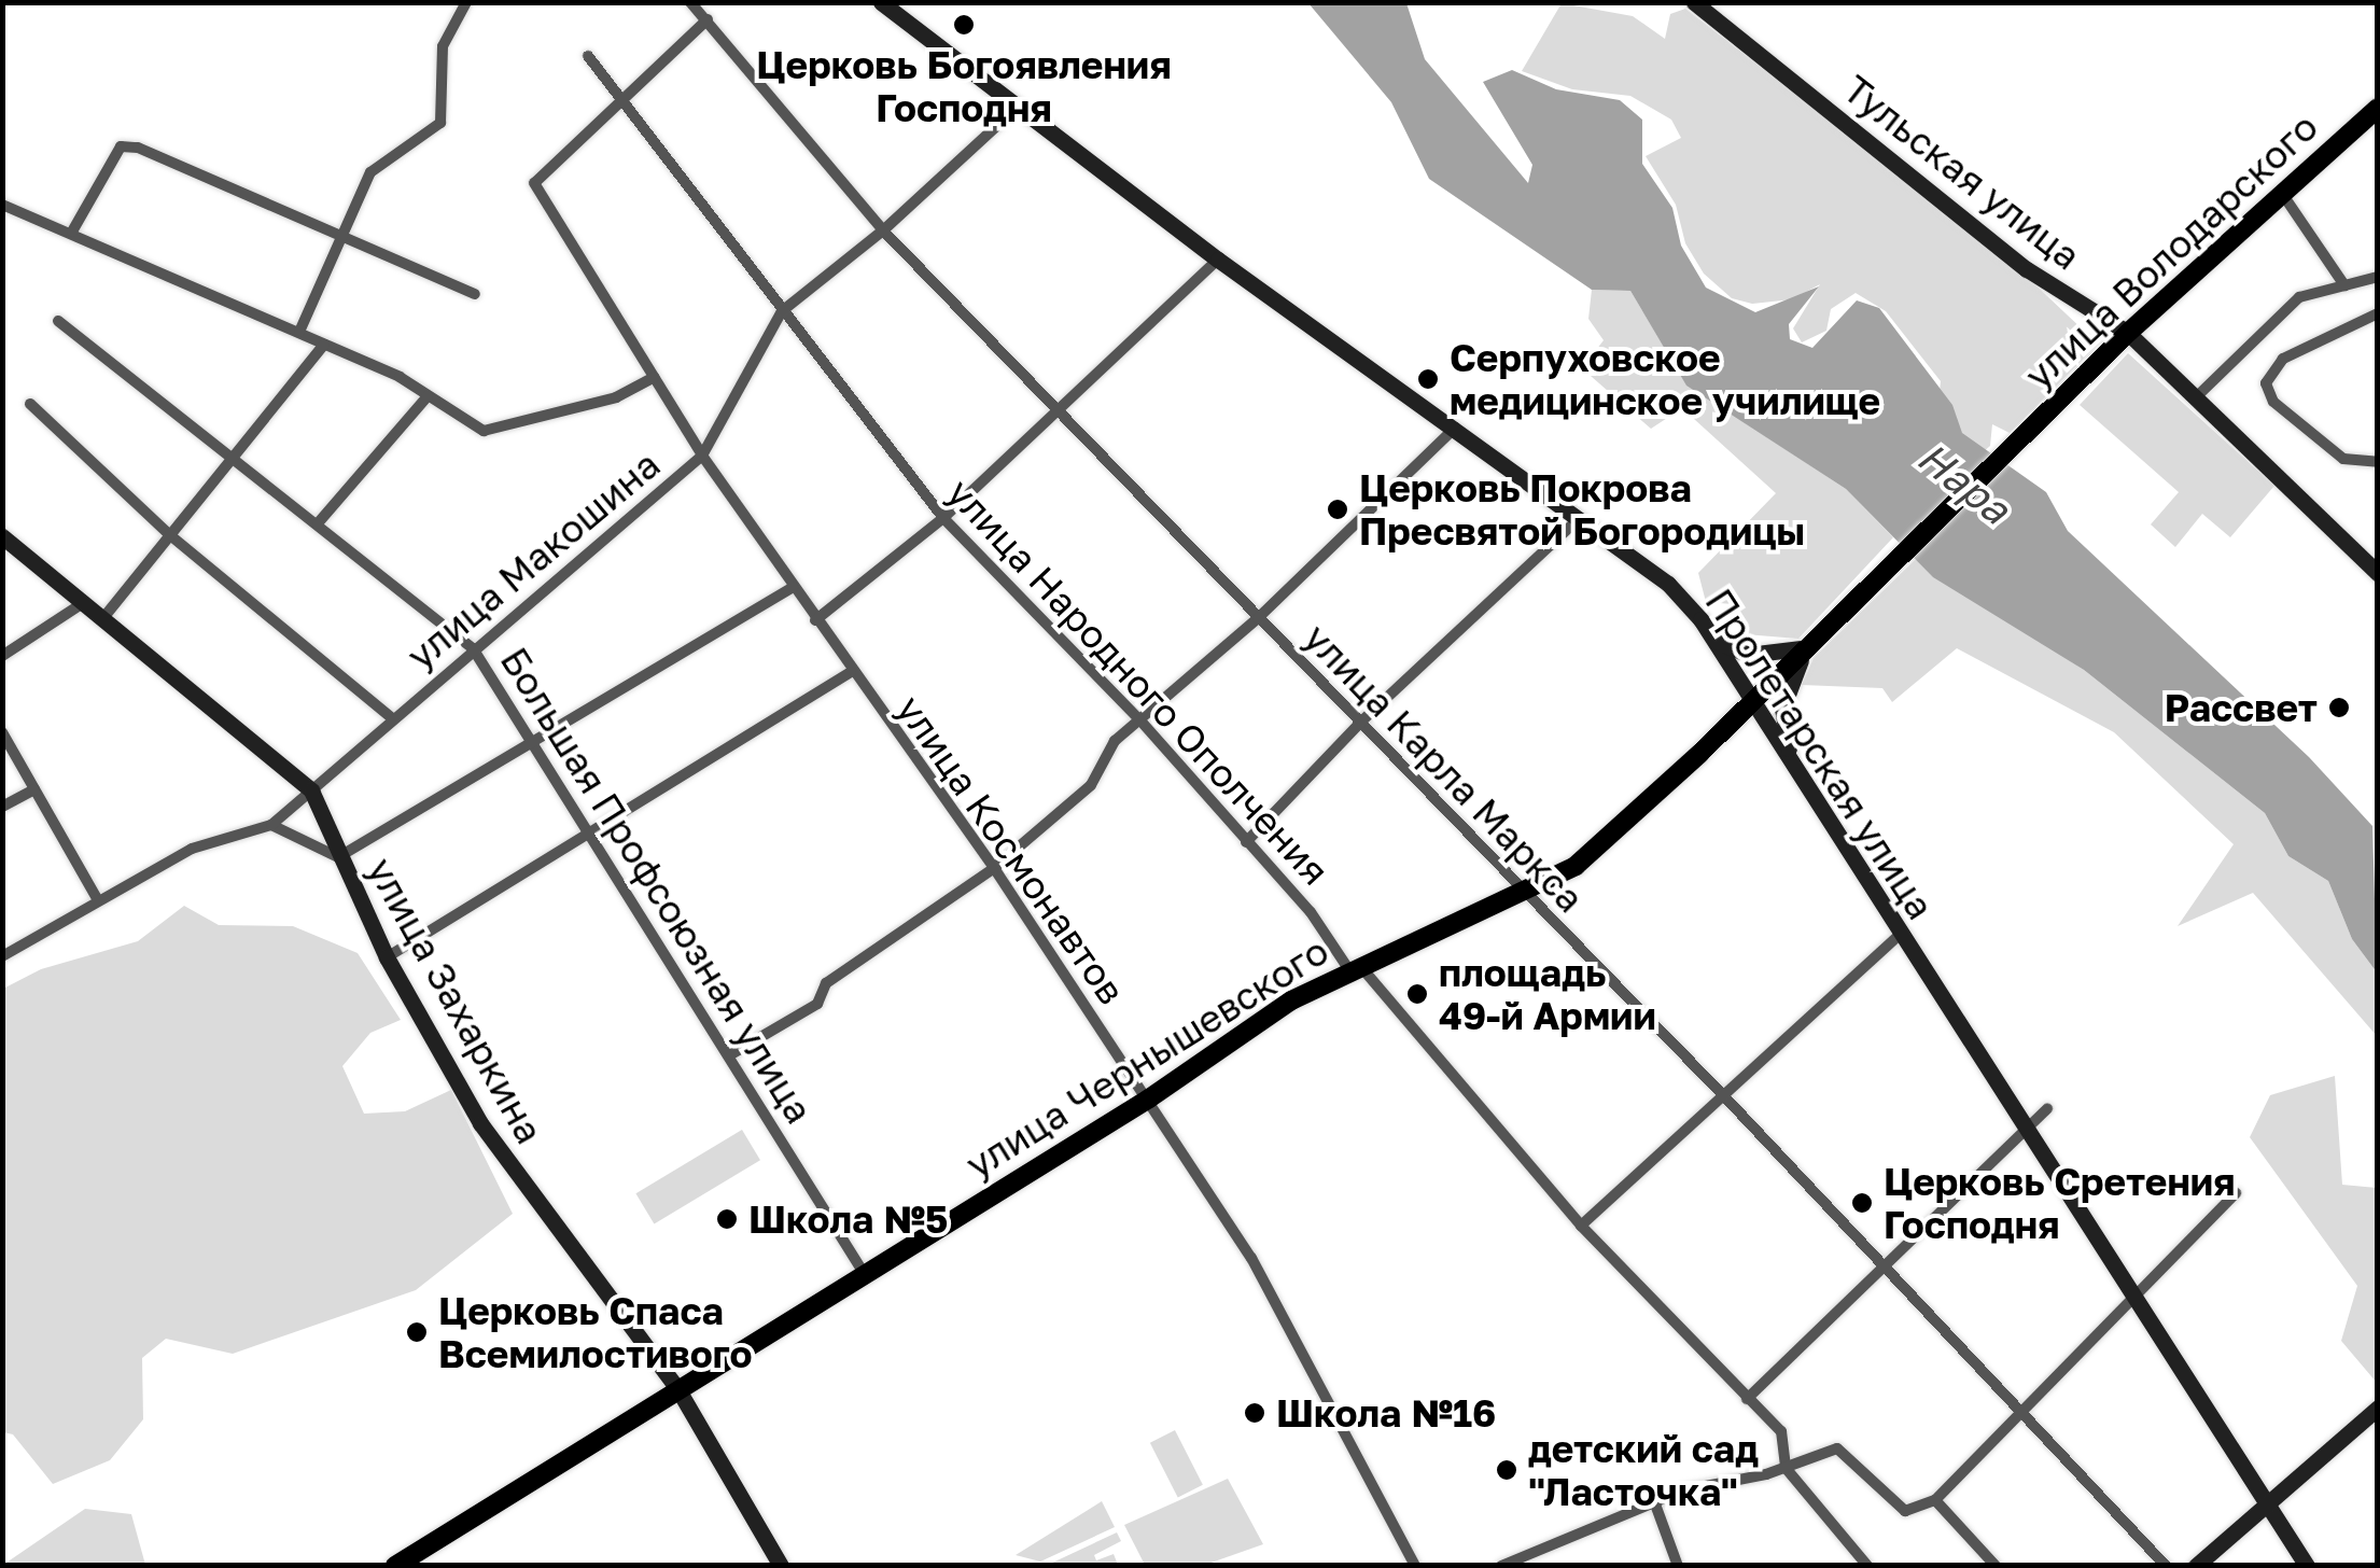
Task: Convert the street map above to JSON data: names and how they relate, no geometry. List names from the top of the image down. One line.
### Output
{"streets":{"main road":["улица Володарского","улица Чернышевского"],"street":["Тульская улица","улица Макошина","улица Народного Ополчения","Пролетарская улица","улица Карла Маркса","улица Космонавтов","Большая Профсоюзная улица","улица Захаркина"]},"crossings":[["Тульская улица","улица Володарского"],["улица Володарского","улица Чернышевского"],["улица Макошина","улица Народного Ополчения"],["улица Макошина","Пролетарская улица"],["улица Макошина","улица Карла Маркса"],["улица Макошина","улица Космонавтов"],["улица Макошина","Большая Профсоюзная улица"],["улица Макошина","улица Захаркина"],["улица Народного Ополчения","улица Космонавтов"],["улица Народного Ополчения","улица Чернышевского"],["Пролетарская улица","улица Чернышевского"],["улица Карла Маркса","улица Чернышевского"],["улица Космонавтов","улица Чернышевского"],["Большая Профсоюзная улица","улица Чернышевского"],["улица Захаркина","улица Чернышевского"]],"water":["Нара"],"places":["Церковь Богоявления Господня","Серпуховское медицинское училище","Церковь Покрова Пресвятой Богородицы","Рассвет","площадь 49-й Армии","Церковь Сретения Господня","Школа №5","Церковь Спаса Всемилостивого","Школа №16","детский сад \"Ласточка\""]}
